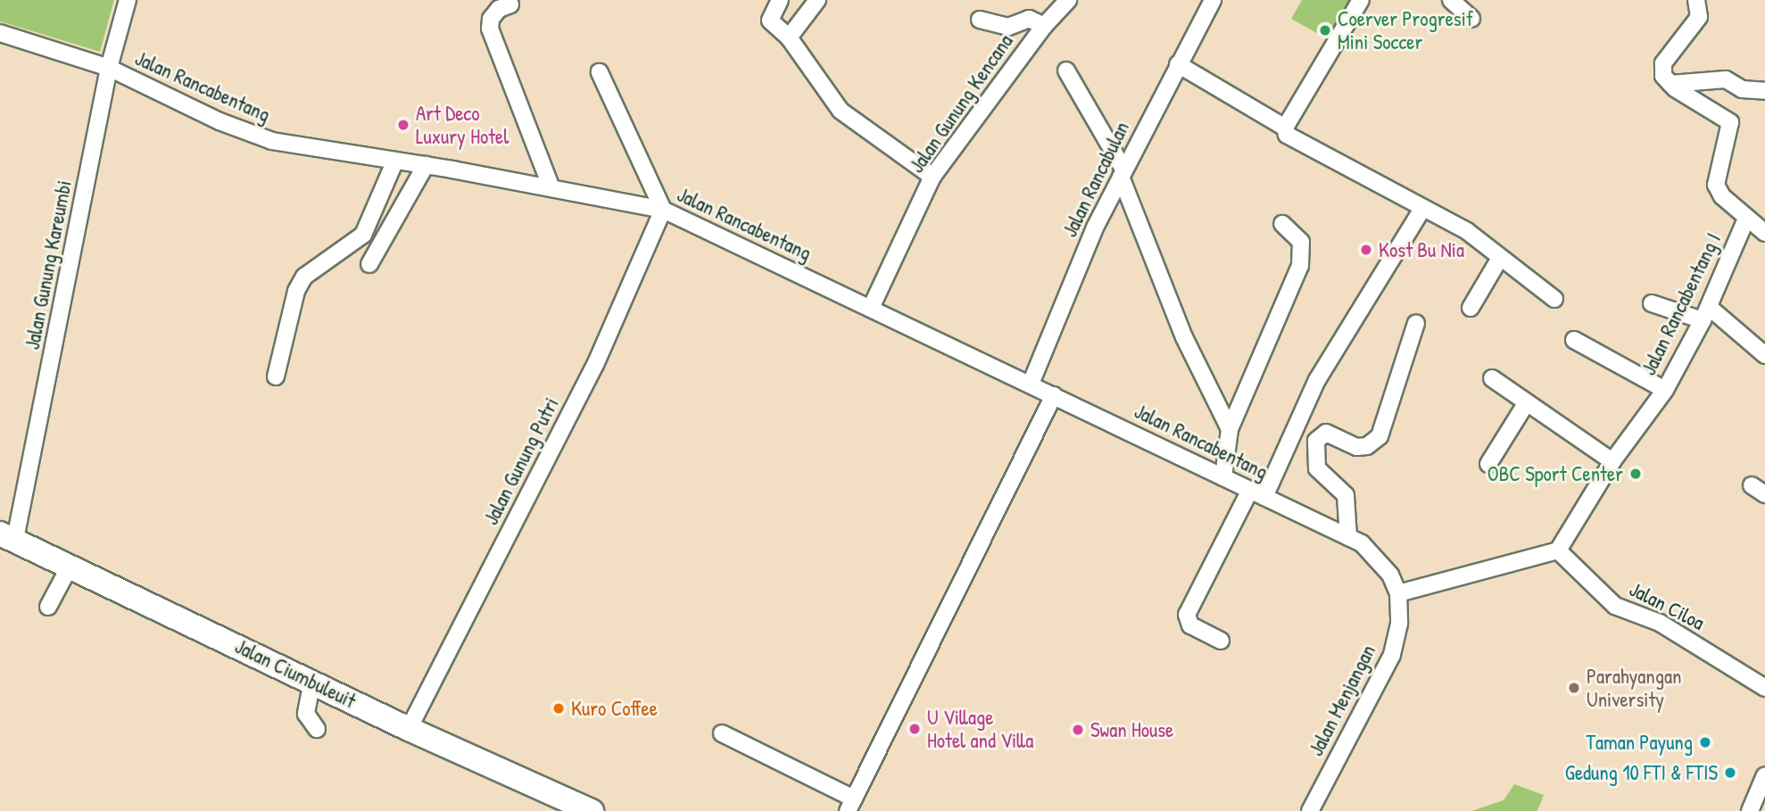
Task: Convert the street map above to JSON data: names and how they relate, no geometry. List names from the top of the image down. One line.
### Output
{"streets":{"main road":["Jalan Ciumbuleuit"],"street":["Jalan Rancabentang","Jalan Gunung Kencana","Jalan Rancabulan","Jalan Gunung Kareumbi","Jalan Rancabentang I","Jalan Gunung Putri","Jalan Ciloa","Jalan Menjangan"]},"crossings":[["Jalan Rancabentang","Jalan Gunung Kencana"],["Jalan Rancabentang","Jalan Rancabulan"],["Jalan Rancabentang","Jalan Gunung Kareumbi"],["Jalan Rancabentang","Jalan Gunung Putri"],["Jalan Rancabentang","Jalan Menjangan"],["Jalan Gunung Kareumbi","Jalan Ciumbuleuit"],["Jalan Rancabentang I","Jalan Ciloa"],["Jalan Gunung Putri","Jalan Ciumbuleuit"]],"places":["Coerver Progresif Mini Soccer","Art Deco Luxury Hotel","Kost Bu Nia","OBC Sport Center","Parahyangan University","Kuro Coffee","U Village Hotel and Villa","Swan House","Taman Payung","Gedung 10 FTI & FTIS"]}
